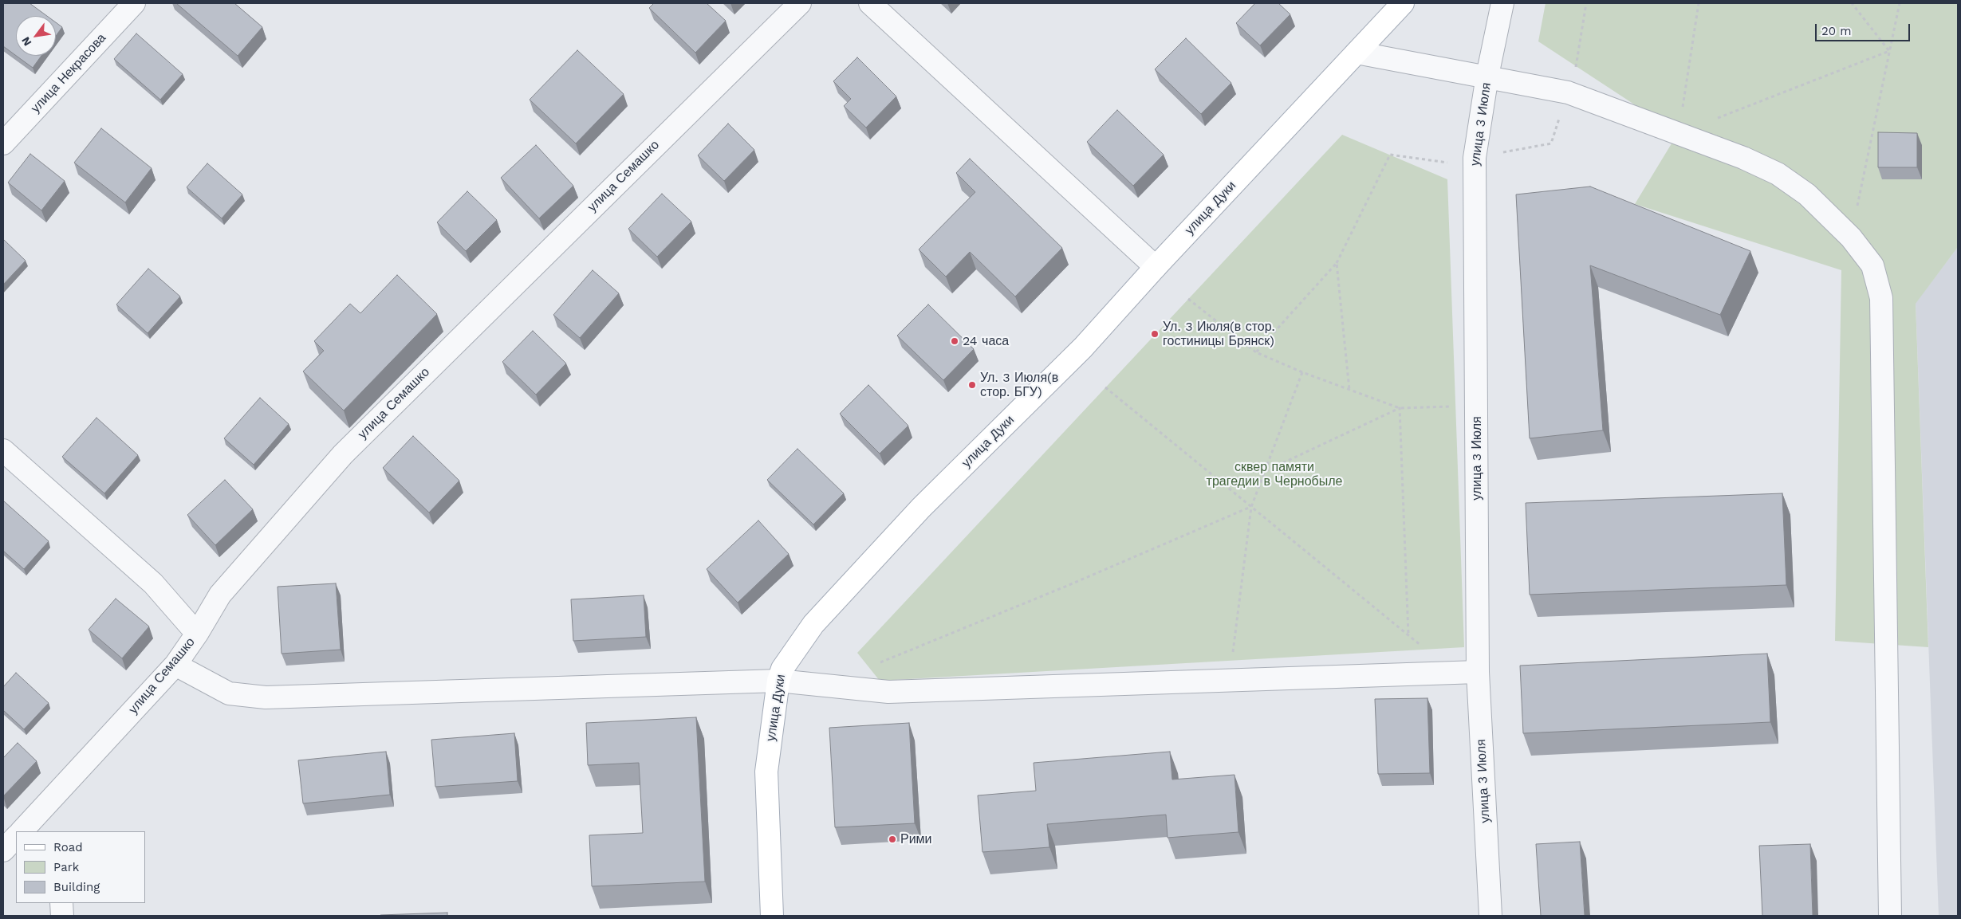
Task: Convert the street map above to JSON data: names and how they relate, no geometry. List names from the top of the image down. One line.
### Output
{"streets":{"main road":["улица Дуки"],"street":["улица Некрасова","улица 3 Июля","улица Семашко"]},"parks":["сквер памяти трагедии в Чернобыле"],"places":["Ул. 3 Июля(в стор. гостиницы Брянск)","24 часа","Ул. 3 Июля(в стор. БГУ)","Рими"],"legend":["Road","Park","Building"],"scale_bar":"20 m","north":"bottom left"}
